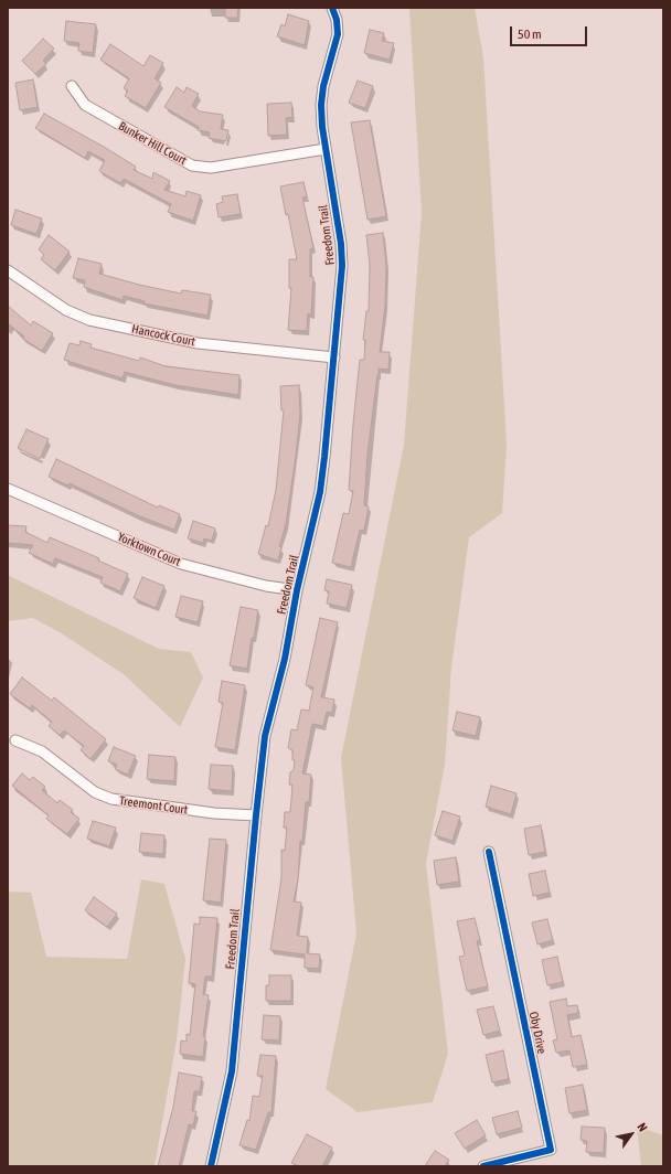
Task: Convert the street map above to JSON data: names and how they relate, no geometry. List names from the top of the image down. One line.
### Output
{"streets":{"street":["Bunker Hill Court","Freedom Trail","Hancock Court","Yorktown Court","Treemont Court","Oby Drive"]},"crossings":[["Bunker Hill Court","Freedom Trail"],["Freedom Trail","Hancock Court"],["Freedom Trail","Yorktown Court"],["Freedom Trail","Treemont Court"]],"scale_bar":"50 m","north":"top right"}
